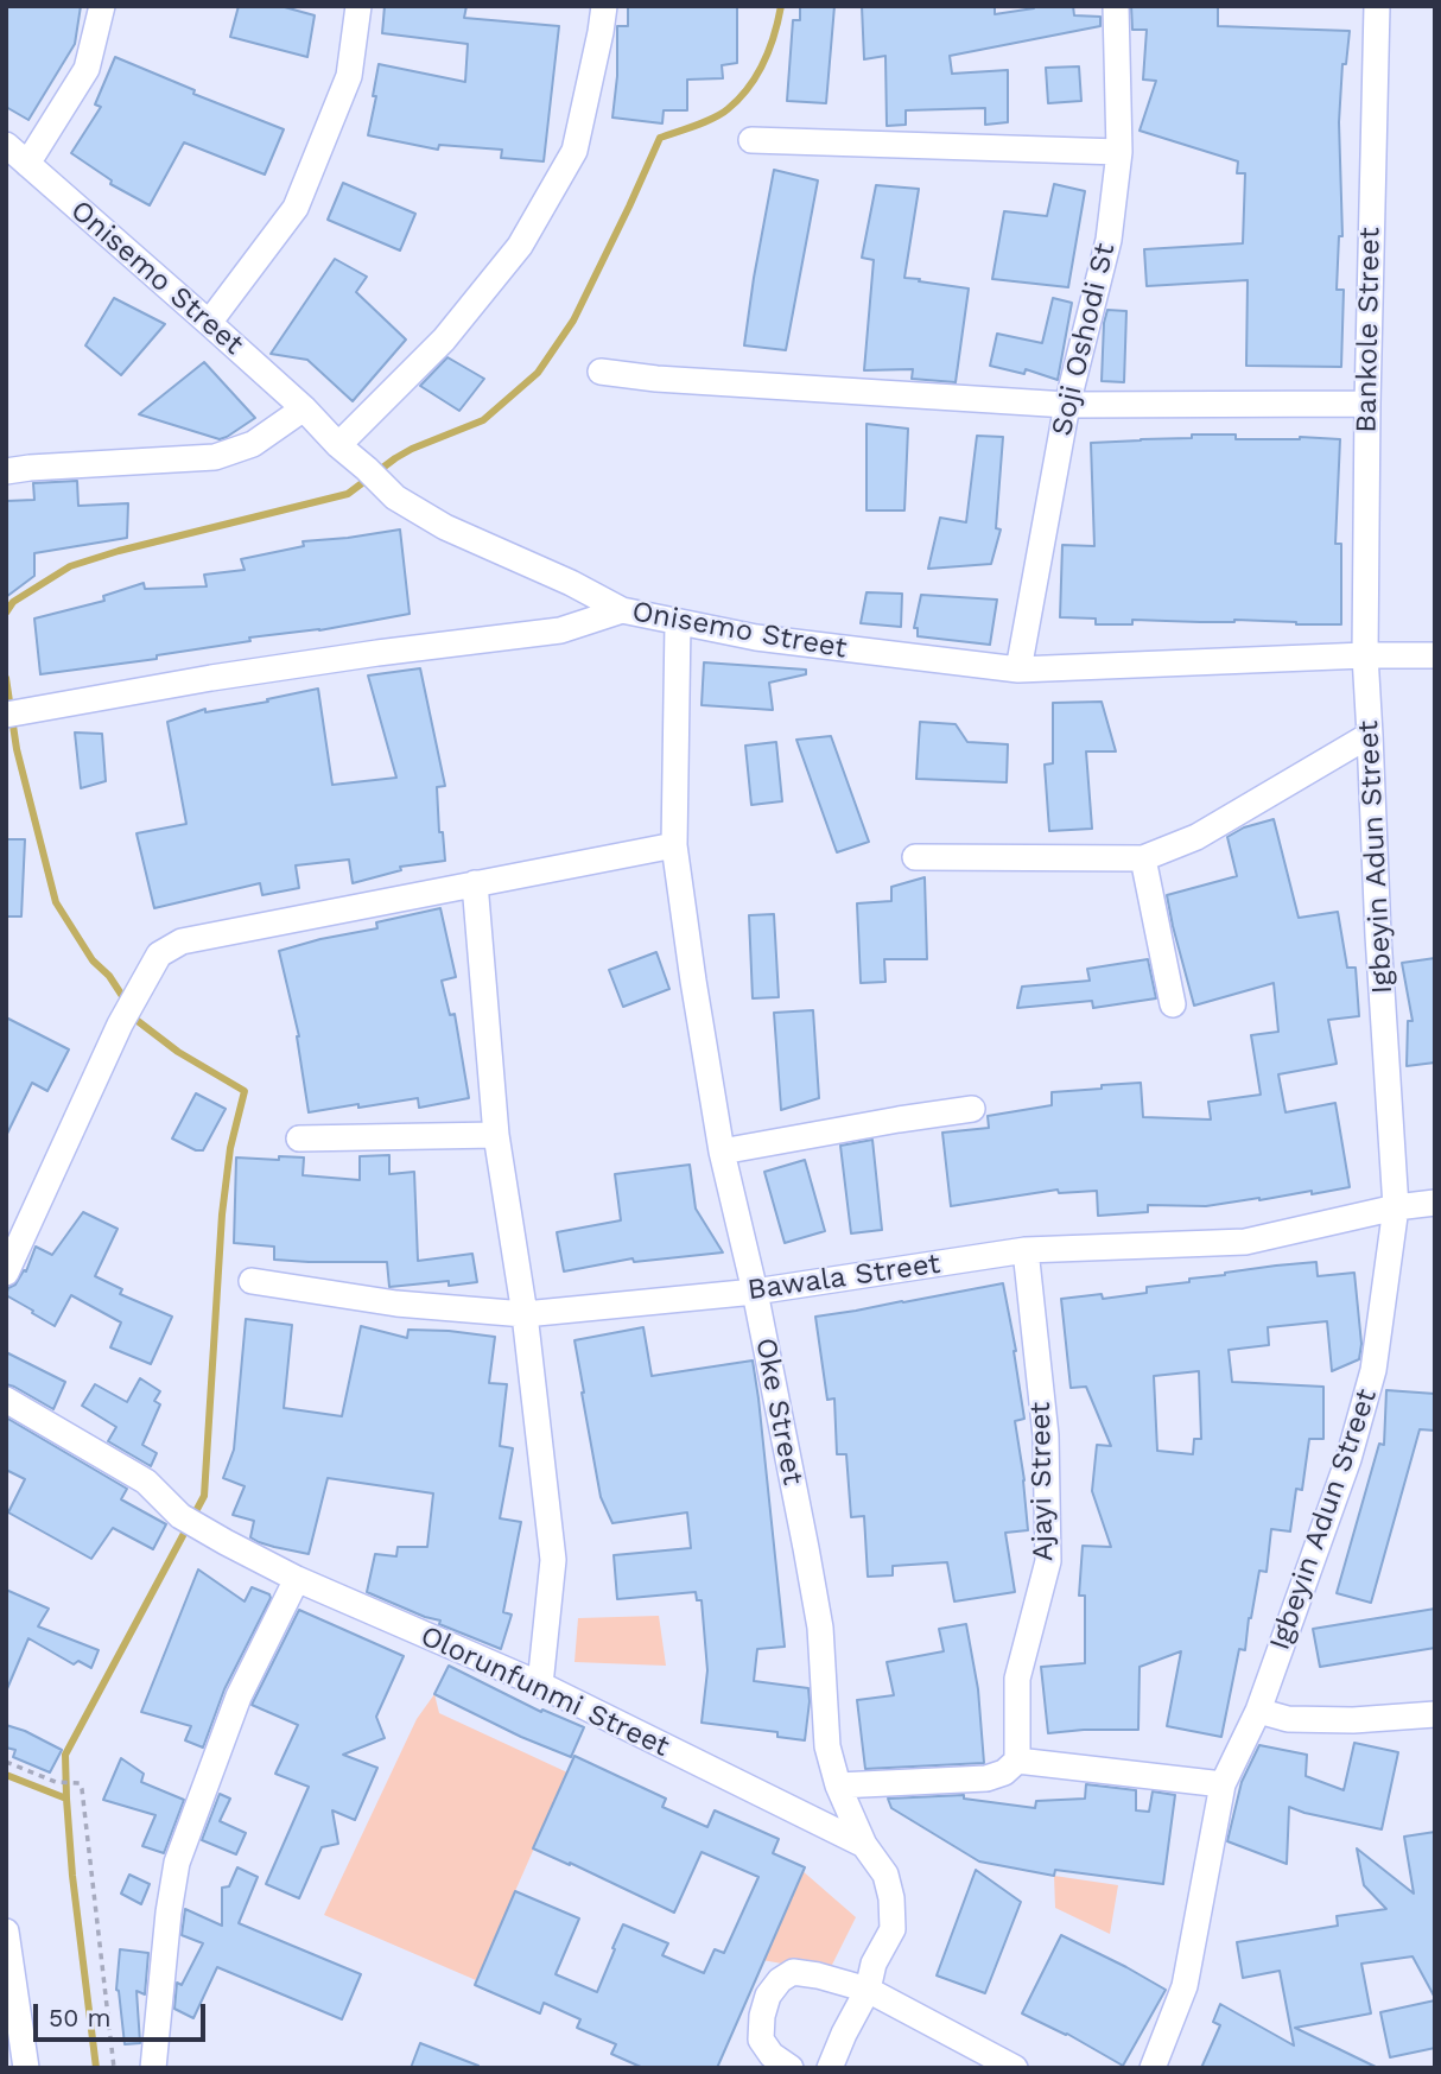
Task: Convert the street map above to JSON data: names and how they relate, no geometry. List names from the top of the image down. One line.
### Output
{"streets":{"street":["Onisemo Street","Bankole Street","Soji Oshodi St","Igbeyin Adun Street","Bawala Street","Oke Street","Ajayi Street","Olorunfunmi Street"]},"crossings":[["Onisemo Street","Bankole Street"],["Onisemo Street","Soji Oshodi St"],["Onisemo Street","Igbeyin Adun Street"],["Onisemo Street","Oke Street"],["Bankole Street","Igbeyin Adun Street"],["Igbeyin Adun Street","Bawala Street"],["Bawala Street","Oke Street"],["Bawala Street","Ajayi Street"],["Oke Street","Olorunfunmi Street"]],"scale_bar":"50 m"}
